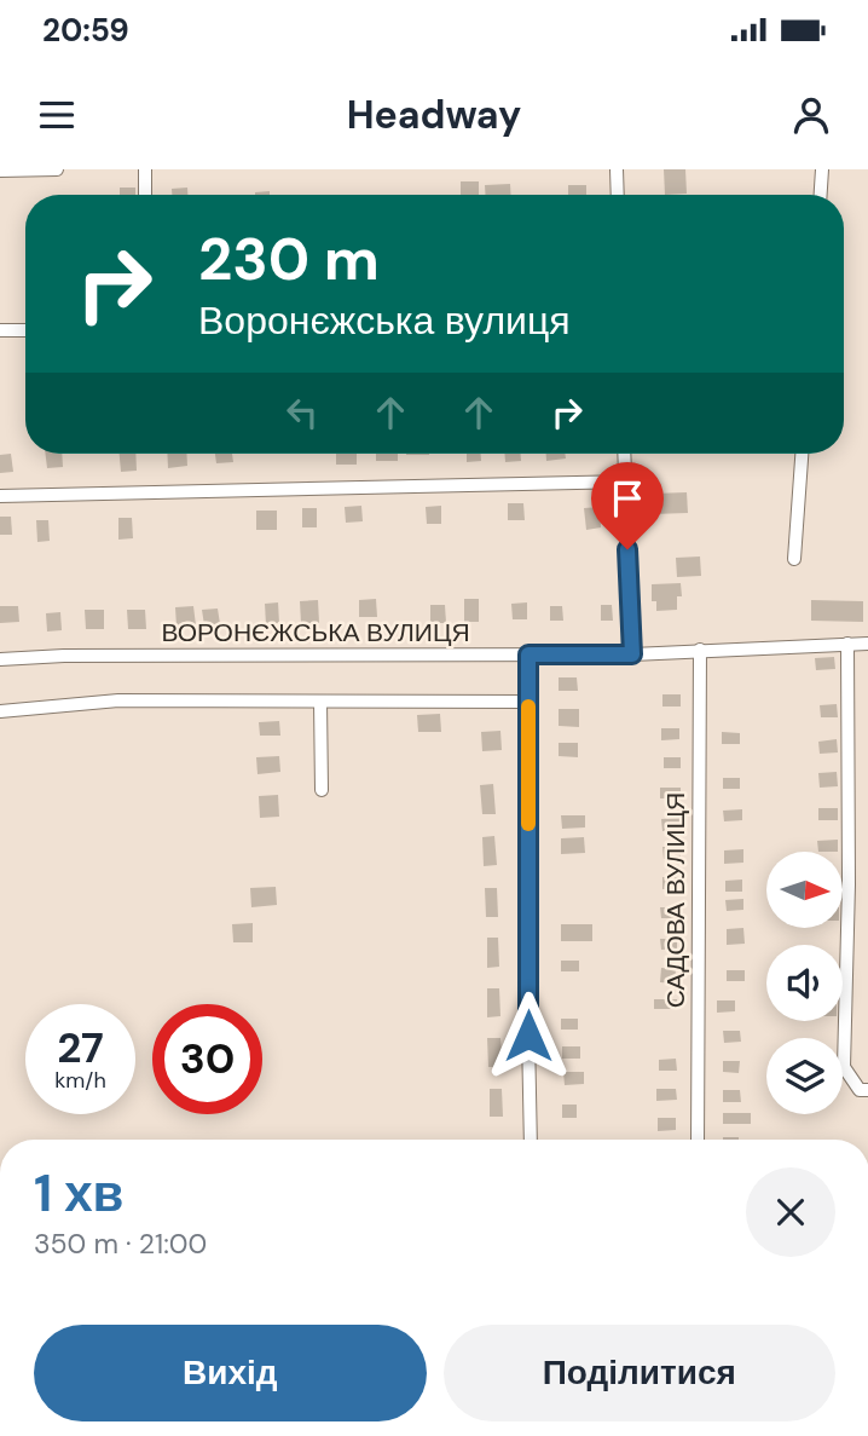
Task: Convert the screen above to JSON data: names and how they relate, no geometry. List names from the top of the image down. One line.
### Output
{"streets":{"street":["ВОРОНЄЖСЬКА ВУЛИЦЯ","САДОВА ВУЛИЦЯ"]},"crossings":[["ВОРОНЄЖСЬКА ВУЛИЦЯ","САДОВА ВУЛИЦЯ"]],"north":"right","page":{"status":"20:59","header":"Headway","turn":["230 m","Воронєжська вулиця"],"speed":"27 km/h","limit":"30","heading":["1 хв","350 m · 21:00"],"buttons":["Вихід","Поділитися"]}}
